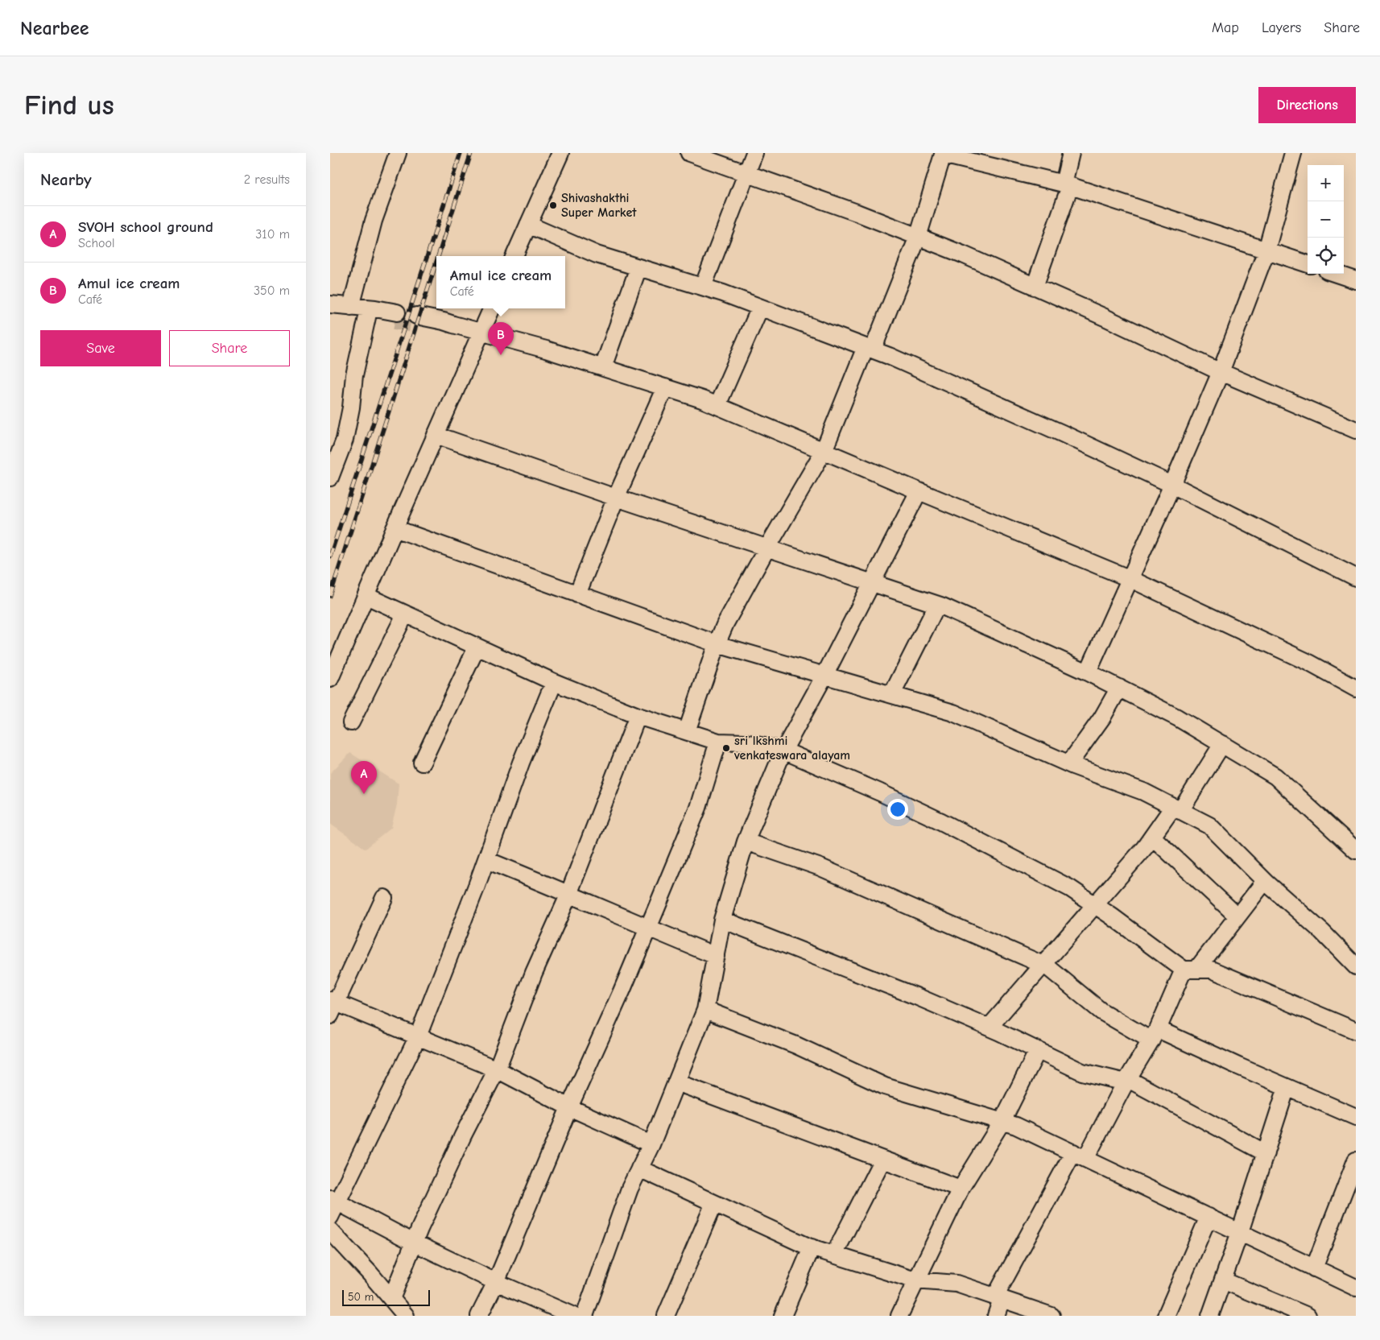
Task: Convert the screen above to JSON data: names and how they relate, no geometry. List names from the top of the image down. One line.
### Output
{"places":["Shivashakthi Super Market","sri lkshmi venkateswara alayam"],"scale_bar":"50 m","page":{"header":"Nearbee","nav":["Map","Layers","Share"],"buttons":["Directions",["Save","Share"]],"title":"Find us","heading":["Nearby","2 results"],"map_buttons":["+","−"],"list":[{"mark":"A","name":"SVOH school ground","note":"School","value":"310 m"},{"mark":"B","name":"Amul ice cream","note":"Café","value":"350 m"}],"popup":["Amul ice cream","Café"],"pins":["B","A"],"scale":"50 m"}}
